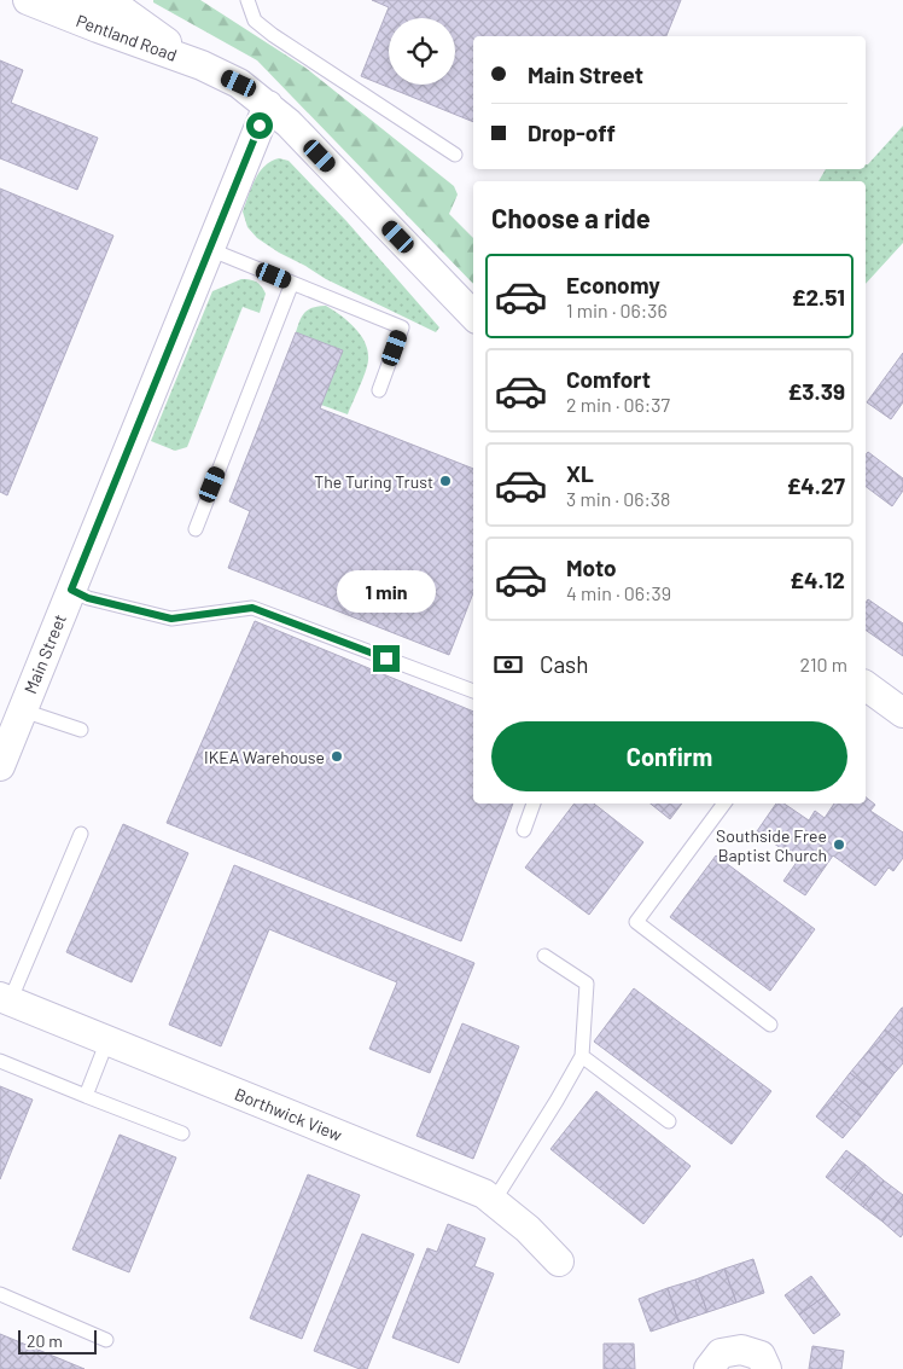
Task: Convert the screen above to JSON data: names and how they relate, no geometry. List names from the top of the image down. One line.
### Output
{"streets":{"street":["Pentland Road","Main Street","Borthwick View"]},"crossings":[["Pentland Road","Main Street"]],"places":["The Turing Trust","IKEA Warehouse","Southside Free Baptist Church"],"scale_bar":"20 m","page":{"banner":["Main Street","Drop-off"],"heading":"Choose a ride","list":[{"name":"Economy","note":"1 min · 06:36","value":"£2.51"},{"name":"Comfort","note":"2 min · 06:37","value":"£3.39"},{"name":"XL","note":"3 min · 06:38","value":"£4.27"},{"name":"Moto","note":"4 min · 06:39","value":"£4.12"}],"bubble":"1 min","pay":["Cash","210 m"],"buttons":"Confirm","scale":"20 m"}}
